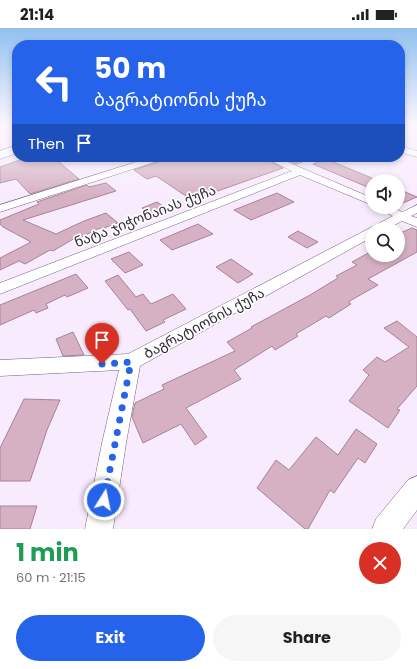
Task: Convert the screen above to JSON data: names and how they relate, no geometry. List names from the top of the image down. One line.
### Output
{"streets":{"street":["ნატა ჯიჭონაიას ქუჩა","ბაგრატიონის ქუჩა"]},"page":{"status":"21:14","turn":["50 m","ბაგრატიონის ქუჩა"],"then":"Then","heading":["1 min","60 m · 21:15"],"buttons":["Exit","Share"]}}
